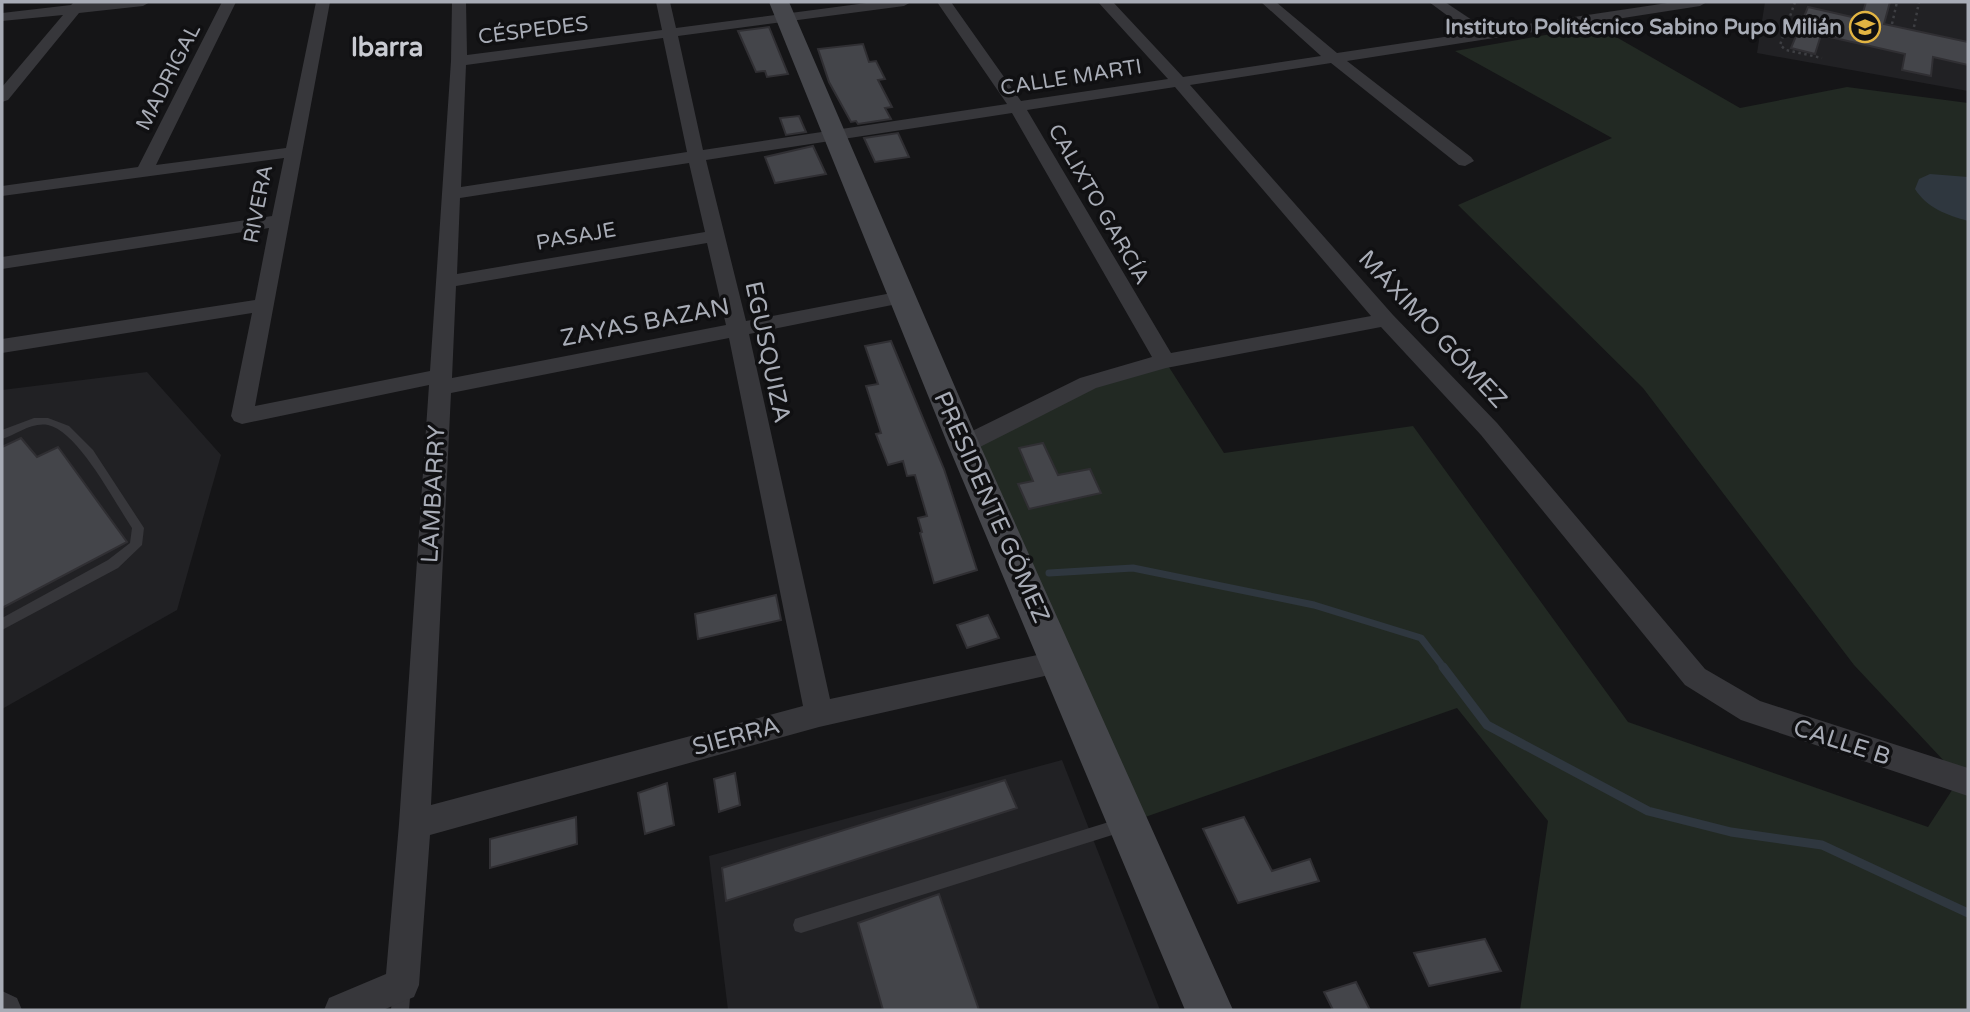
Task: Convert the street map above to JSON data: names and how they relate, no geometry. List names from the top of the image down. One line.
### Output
{"streets":{"main road":["PRESIDENTE GÓMEZ"],"street":["CÉSPEDES","MADRIGAL","CALLE MARTI","RIVERA","CALIXTO GARCÍA","PASAJE","ZAYAS BAZAN","MÁXIMO GÓMEZ","EGUSQUIZA","LAMBARRY","SIERRA","CALLE B"]},"crossings":[["CÉSPEDES","EGUSQUIZA"],["CÉSPEDES","LAMBARRY"],["CÉSPEDES","PRESIDENTE GÓMEZ"],["CALLE MARTI","CALIXTO GARCÍA"],["CALLE MARTI","MÁXIMO GÓMEZ"],["CALLE MARTI","EGUSQUIZA"],["CALLE MARTI","LAMBARRY"],["CALLE MARTI","PRESIDENTE GÓMEZ"],["RIVERA","ZAYAS BAZAN"],["PASAJE","EGUSQUIZA"],["PASAJE","LAMBARRY"],["ZAYAS BAZAN","EGUSQUIZA"],["ZAYAS BAZAN","LAMBARRY"],["ZAYAS BAZAN","PRESIDENTE GÓMEZ"],["MÁXIMO GÓMEZ","CALLE B"],["EGUSQUIZA","SIERRA"],["LAMBARRY","SIERRA"],["PRESIDENTE GÓMEZ","SIERRA"]],"districts":["Ibarra"],"places":{"school or university":["Instituto Politécnico Sabino Pupo Milián"]}}
